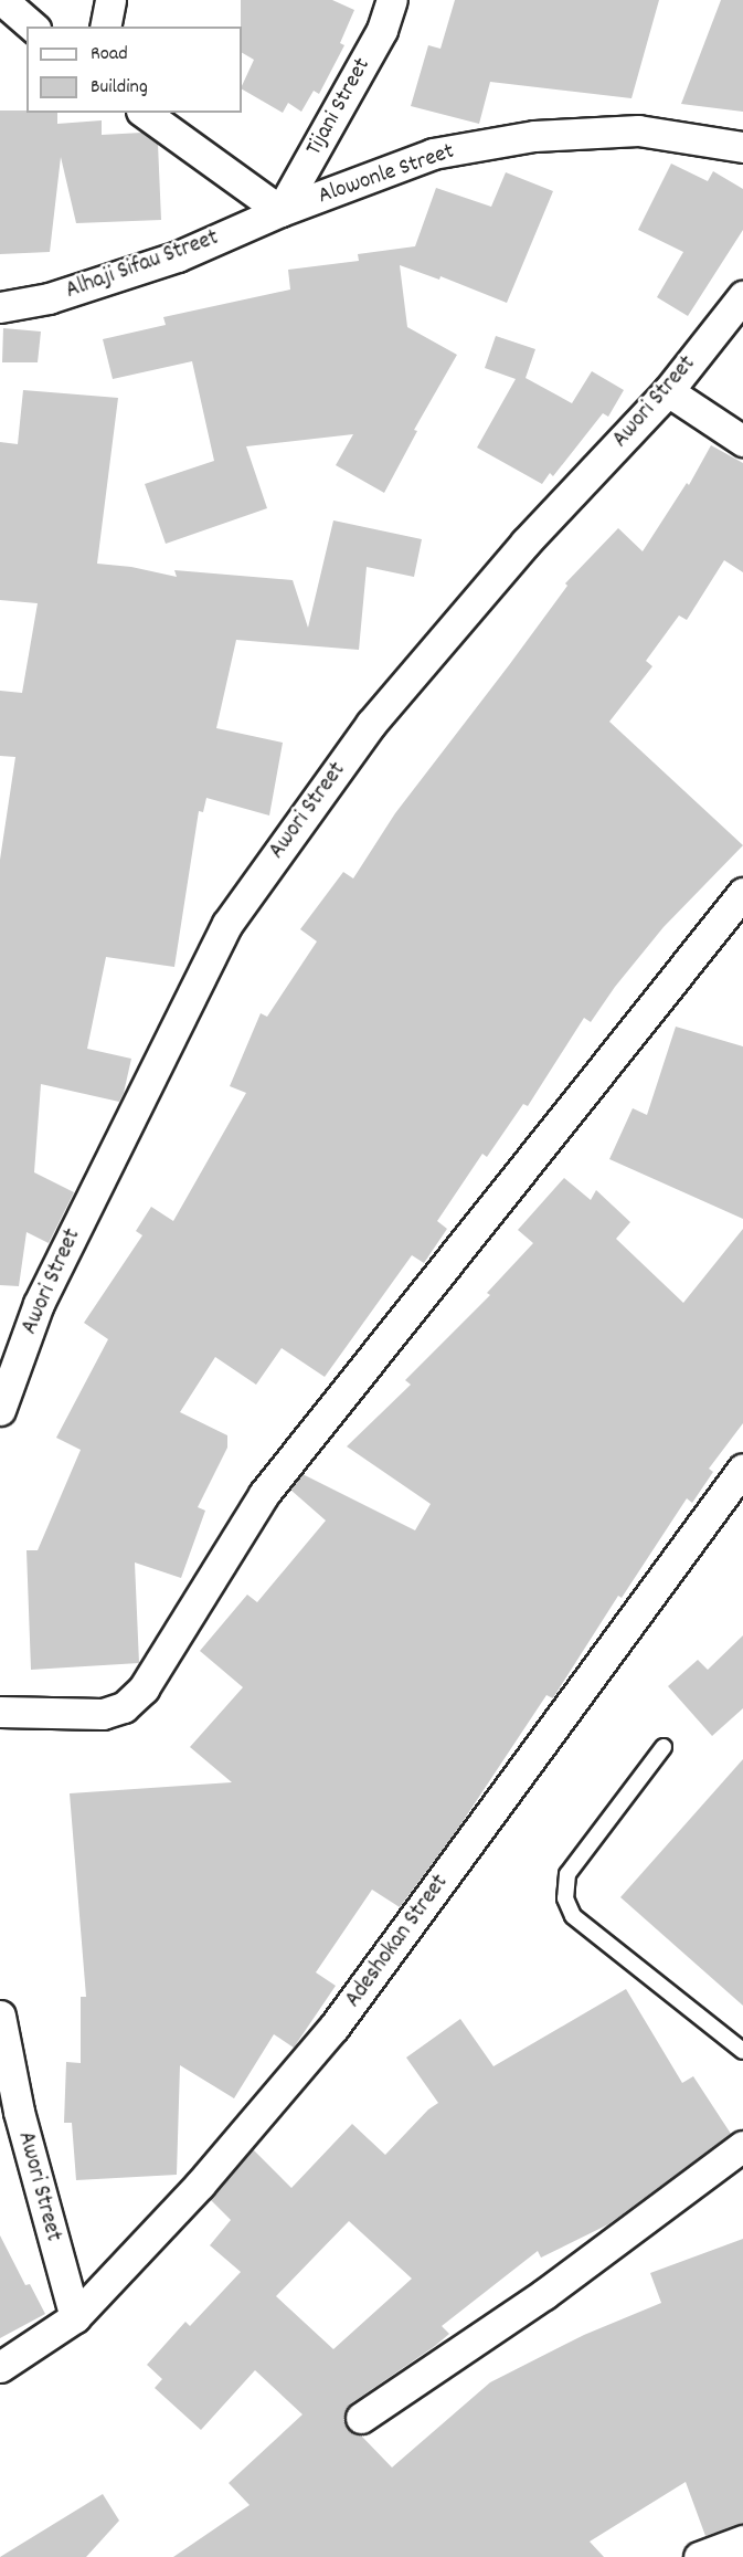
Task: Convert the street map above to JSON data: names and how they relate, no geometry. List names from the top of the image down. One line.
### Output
{"streets":{"street":["Tijani Street","Alowonle Street","Alhaji Sifau Street","Awori Street","Adeshokan Street"]},"crossings":[["Tijani Street","Alowonle Street"],["Tijani Street","Alhaji Sifau Street"],["Alowonle Street","Alhaji Sifau Street"],["Awori Street","Adeshokan Street"]],"legend":["Road","Building"]}
